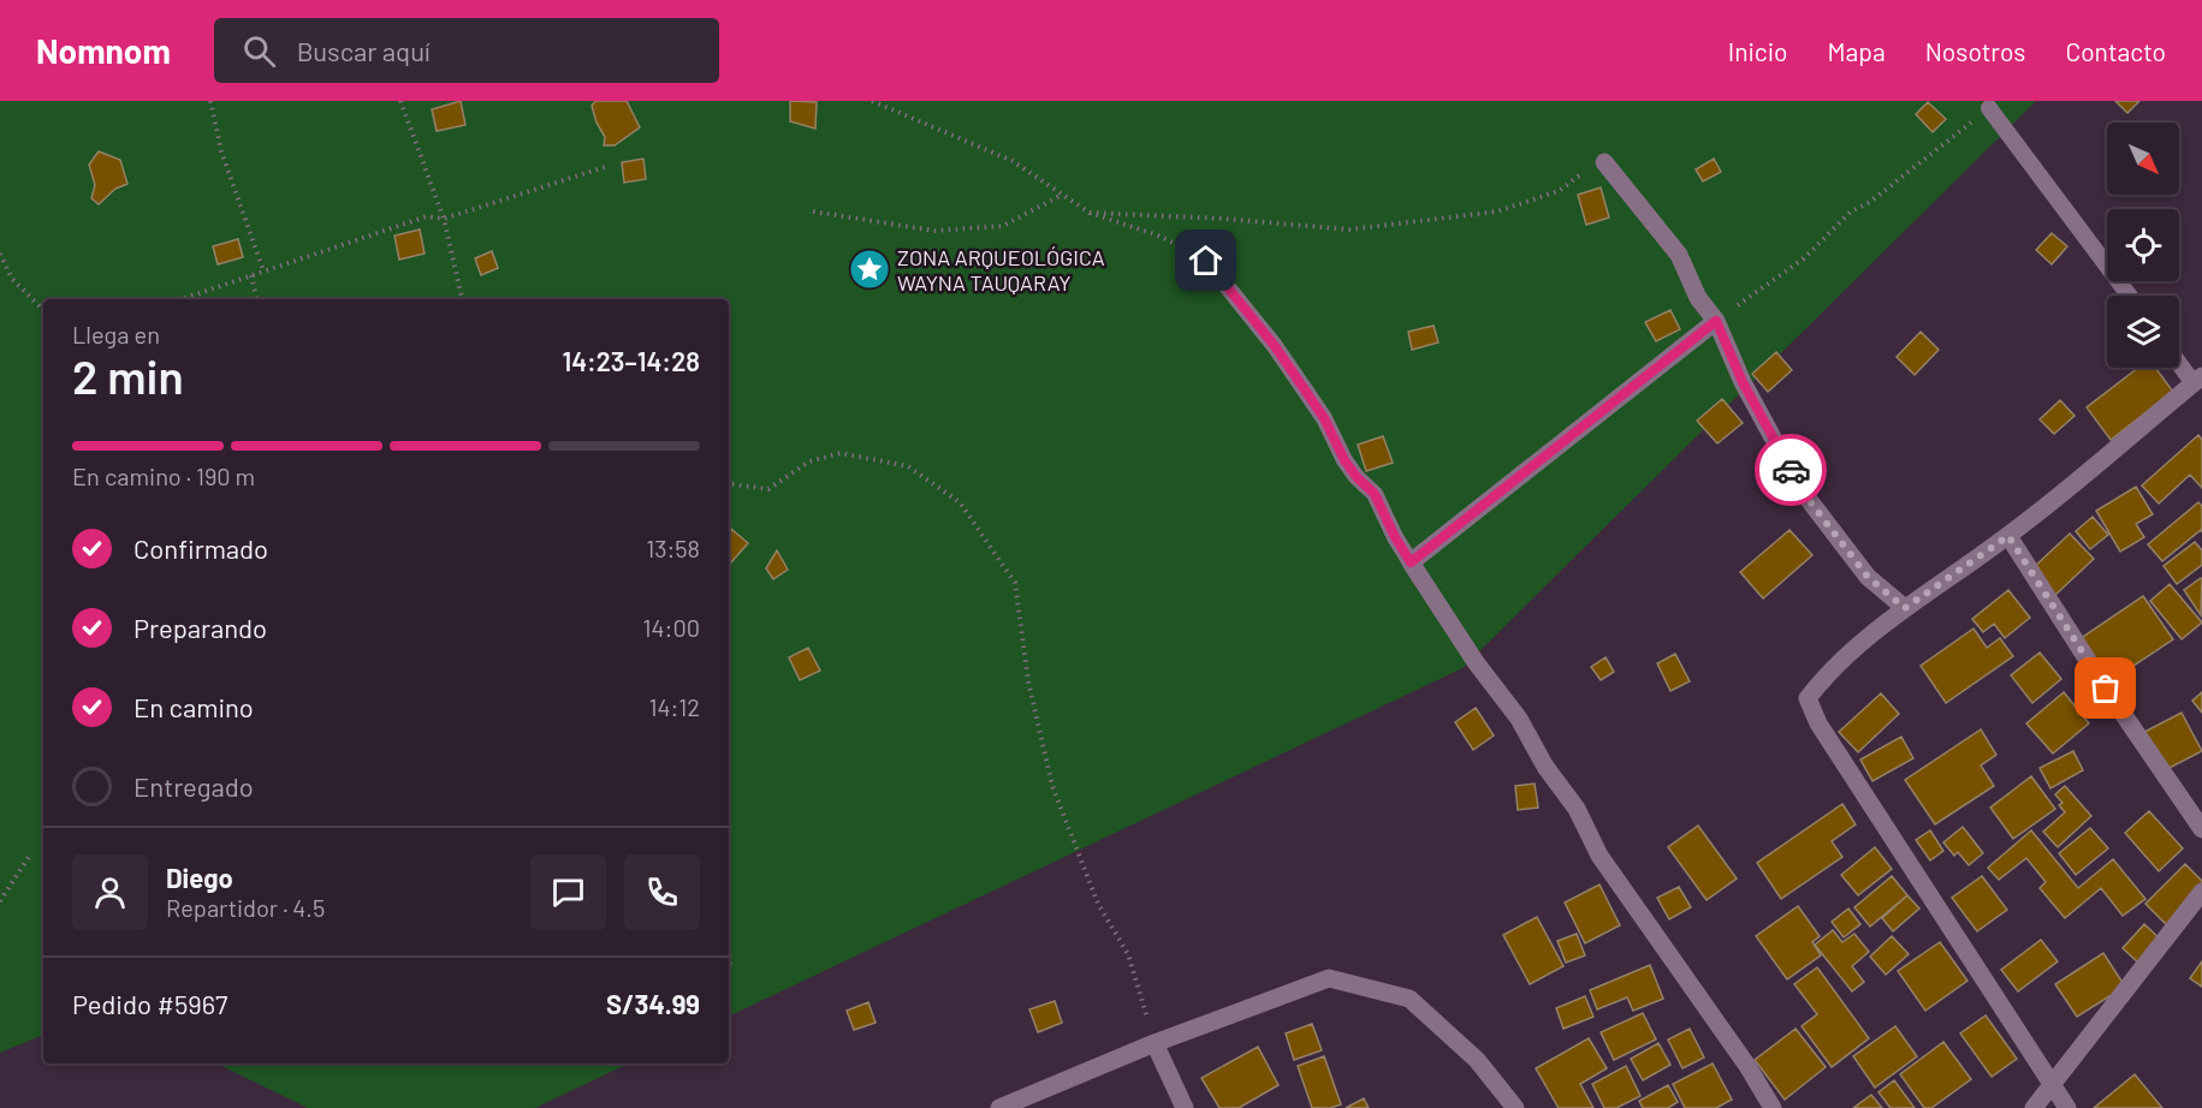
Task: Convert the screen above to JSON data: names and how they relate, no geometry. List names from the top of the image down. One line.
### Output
{"places":{"place":["ZONA ARQUEOLÓGICA WAYNA TAUQARAY"]},"north":"bottom right","page":{"header":"Nomnom","search":"Buscar aquí","nav":["Inicio","Mapa","Nosotros","Contacto"],"heading":["2 min","Llega en","14:23–14:28"],"panel":["Diego","Repartidor · 4.5","Pedido #5967","S/34.99"],"bar":"En camino · 190 m","list":[["Confirmado","13:58"],["Preparando","14:00"],["En camino","14:12"],"Entregado"]}}
